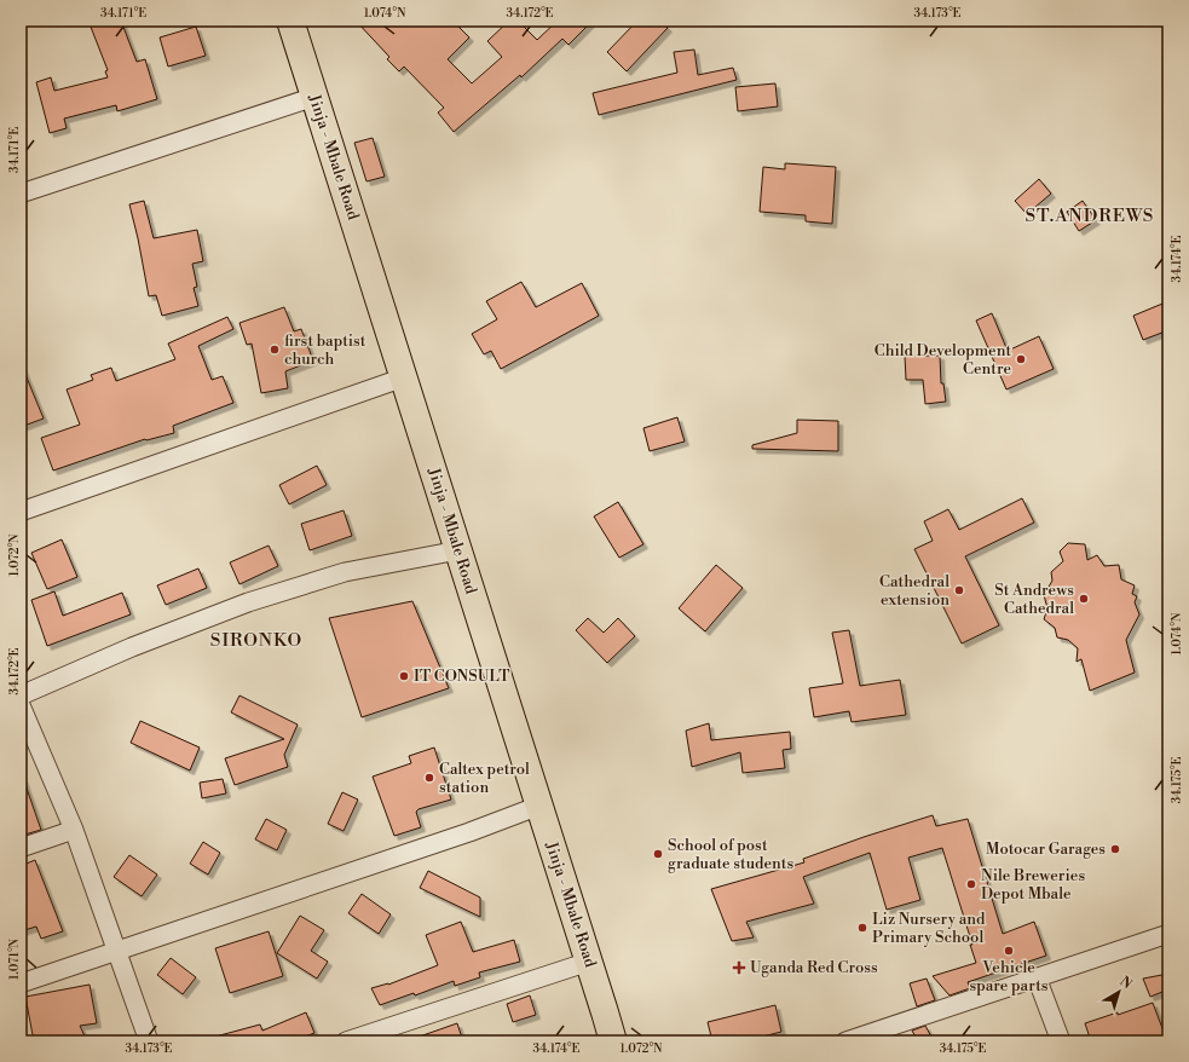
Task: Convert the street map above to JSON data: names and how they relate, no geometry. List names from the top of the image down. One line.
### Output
{"streets":{"main road":["Jinja - Mbale Road"]},"districts":["ST.ANDREWS","SIRONKO"],"places":{"other":["first baptist church","Child Development Centre","Cathedral extension","St Andrews Cathedral","IT CONSULT","Caltex petrol station","Motocar Garages","School of post graduate students","Nile Breweries Depot Mbale","Liz Nursery and Primary School","Vehicle spare parts"],"health":["Uganda Red Cross"]},"north":"top right","coordinates":["34.171°E","1.074°N","34.172°E","34.173°E","34.174°E","1.072°N","34.175°E","1.071°N"]}
